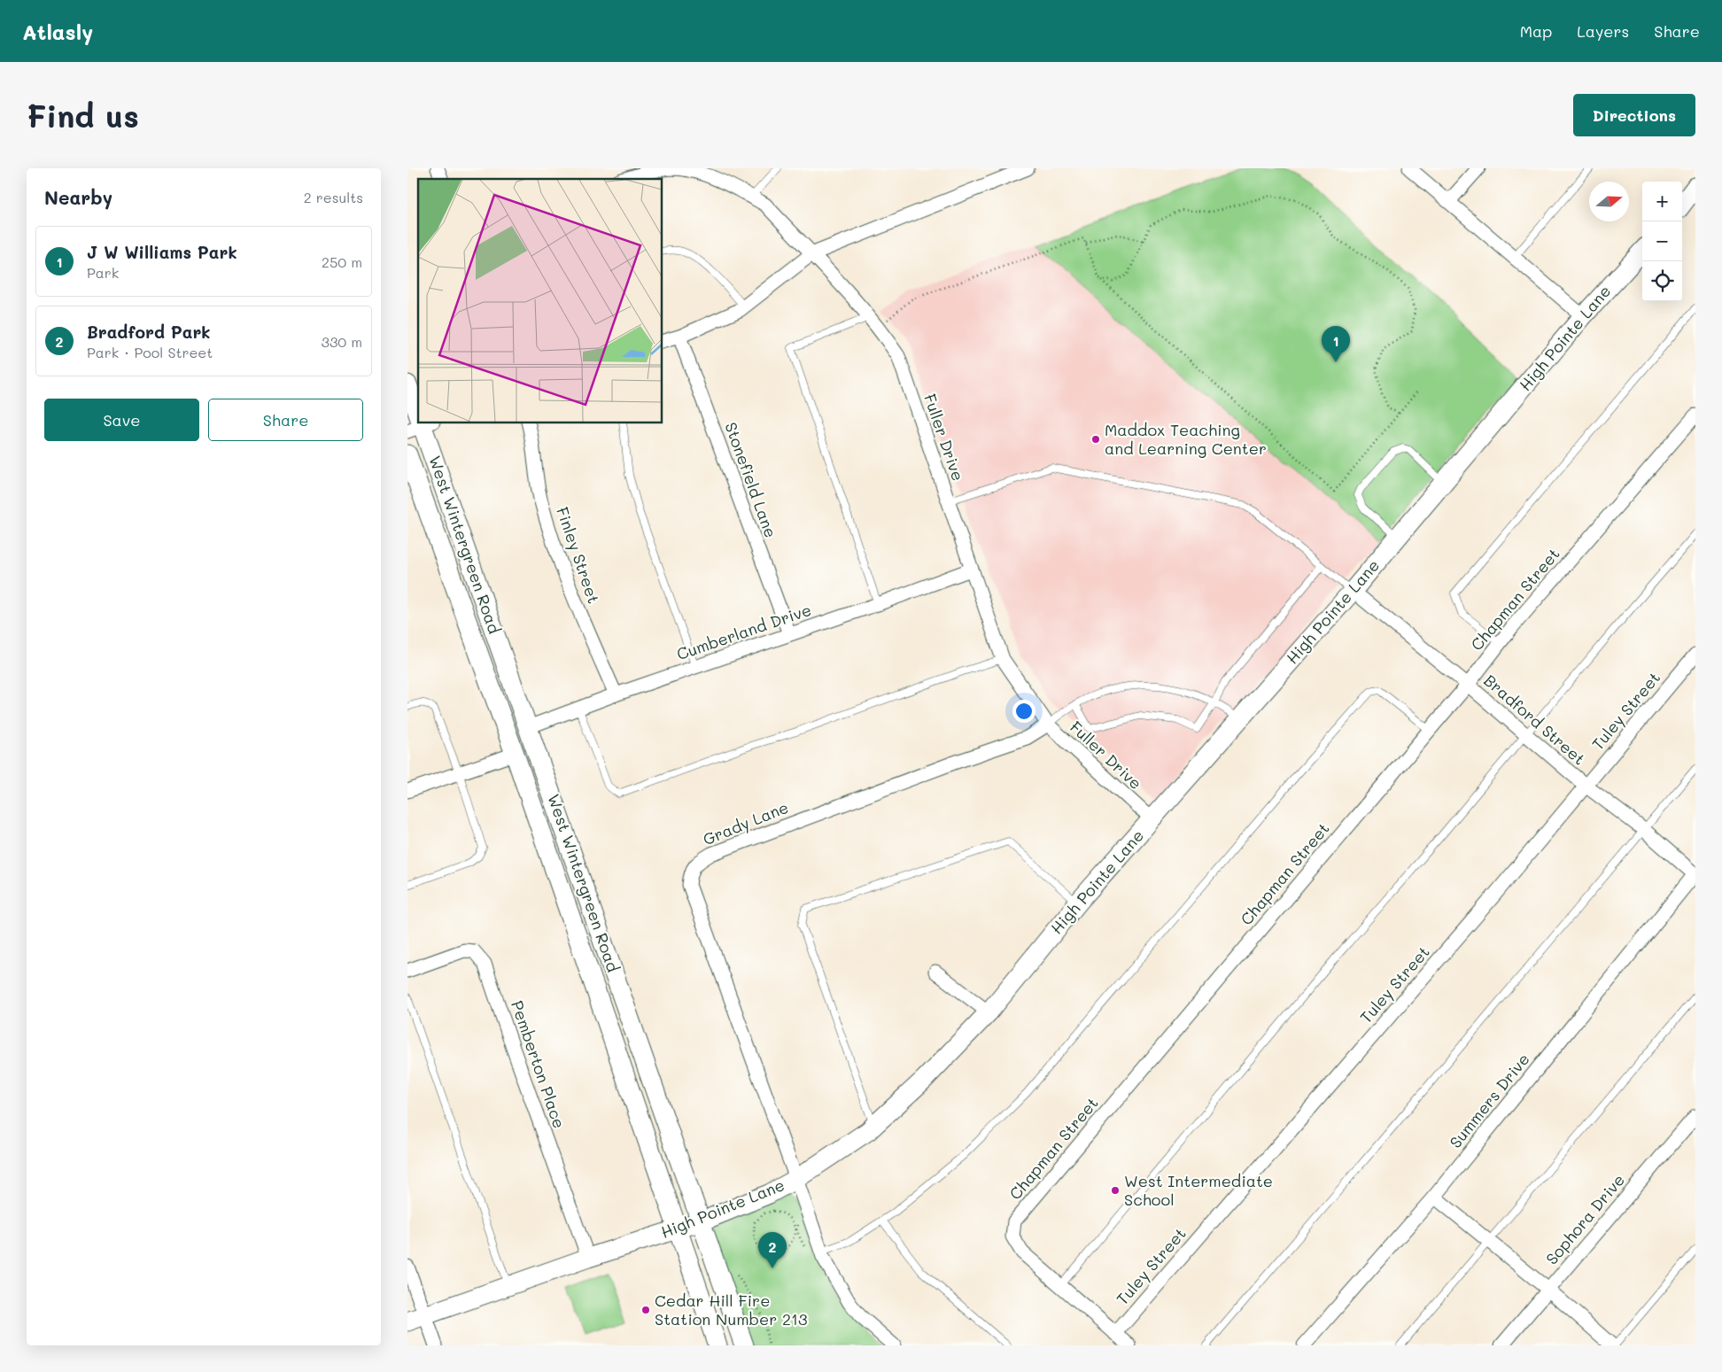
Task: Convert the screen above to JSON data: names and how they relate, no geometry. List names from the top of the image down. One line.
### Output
{"streets":{"street":["High Pointe Lane","Fuller Drive","Stonefield Lane","West Wintergreen Road","Finley Street","Chapman Street","Cumberland Drive","Tuley Street","Bradford Street","Grady Lane","Pemberton Place","Summers Drive","Sophora Drive"]},"crossings":[["High Pointe Lane","Fuller Drive"],["High Pointe Lane","West Wintergreen Road"],["High Pointe Lane","Bradford Street"],["High Pointe Lane","Grady Lane"],["High Pointe Lane","Pemberton Place"],["Fuller Drive","Cumberland Drive"],["Fuller Drive","Grady Lane"],["Stonefield Lane","Cumberland Drive"],["West Wintergreen Road","Cumberland Drive"],["Finley Street","Cumberland Drive"],["Chapman Street","Tuley Street"],["Chapman Street","Bradford Street"],["Tuley Street","Bradford Street"],["Bradford Street","Summers Drive"]],"places":["Maddox Teaching and Learning Center","West Intermediate School","Cedar Hill Fire Station Number 213"],"north":"right","page":{"header":"Atlasly","nav":["Map","Layers","Share"],"buttons":["Directions",["Save","Share"]],"title":"Find us","heading":["Nearby","2 results"],"map_buttons":["+","−"],"list":[{"mark":"1","name":"J W Williams Park","note":"Park","value":"250 m"},{"mark":"2","name":"Bradford Park","note":"Park · Pool Street","value":"330 m"}],"pins":["1","2"]}}
